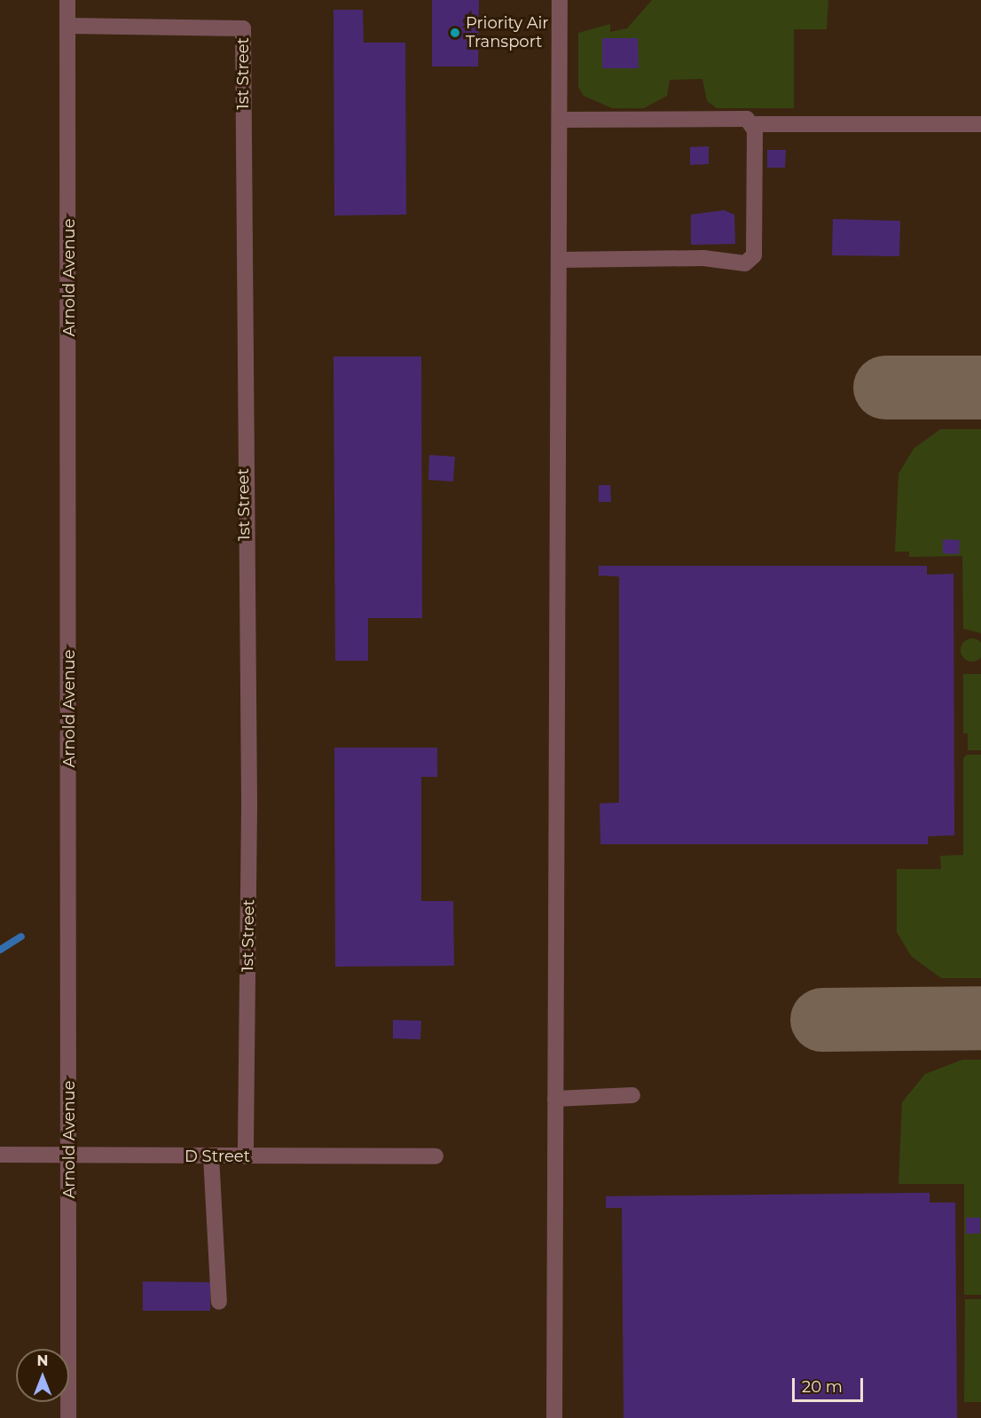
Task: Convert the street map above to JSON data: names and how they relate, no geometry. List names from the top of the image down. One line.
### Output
{"streets":{"street":["1st Street","Arnold Avenue","D Street"]},"crossings":[["1st Street","Arnold Avenue"],["1st Street","D Street"],["Arnold Avenue","D Street"]],"places":["Priority Air Transport"],"scale_bar":"20 m","north":"top"}
